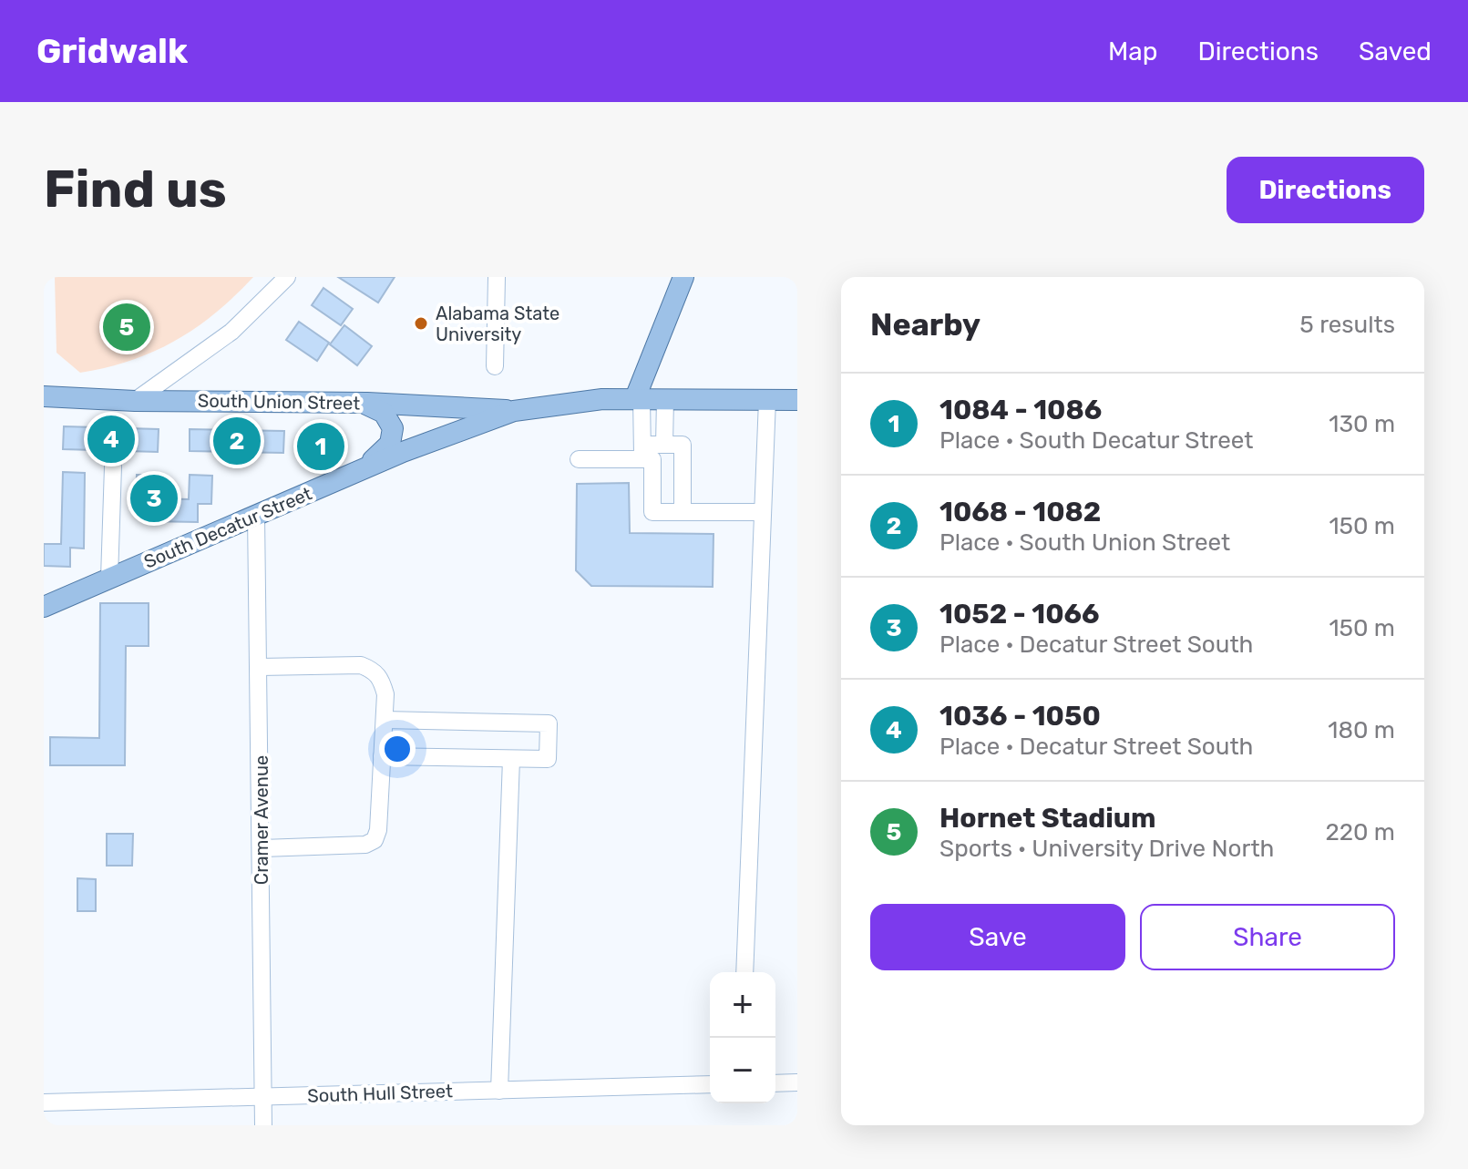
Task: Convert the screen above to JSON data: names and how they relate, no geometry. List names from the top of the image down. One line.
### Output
{"streets":{"main road":["South Union Street","South Decatur Street"],"street":["Cramer Avenue","South Hull Street"]},"crossings":[["South Union Street","South Decatur Street"],["South Decatur Street","Cramer Avenue"],["Cramer Avenue","South Hull Street"]],"places":["Alabama State University"],"page":{"header":"Gridwalk","nav":["Map","Directions","Saved"],"buttons":["Directions",["Save","Share"]],"title":"Find us","heading":["Nearby","5 results"],"pins":["5","4","2","1","3"],"list":[{"mark":"1","name":"1084 - 1086","note":"Place · South Decatur Street","value":"130 m"},{"mark":"2","name":"1068 - 1082","note":"Place · South Union Street","value":"150 m"},{"mark":"3","name":"1052 - 1066","note":"Place · Decatur Street South","value":"150 m"},{"mark":"4","name":"1036 - 1050","note":"Place · Decatur Street South","value":"180 m"},{"mark":"5","name":"Hornet Stadium","note":"Sports · University Drive North","value":"220 m"}],"map_buttons":["+","−"]}}
